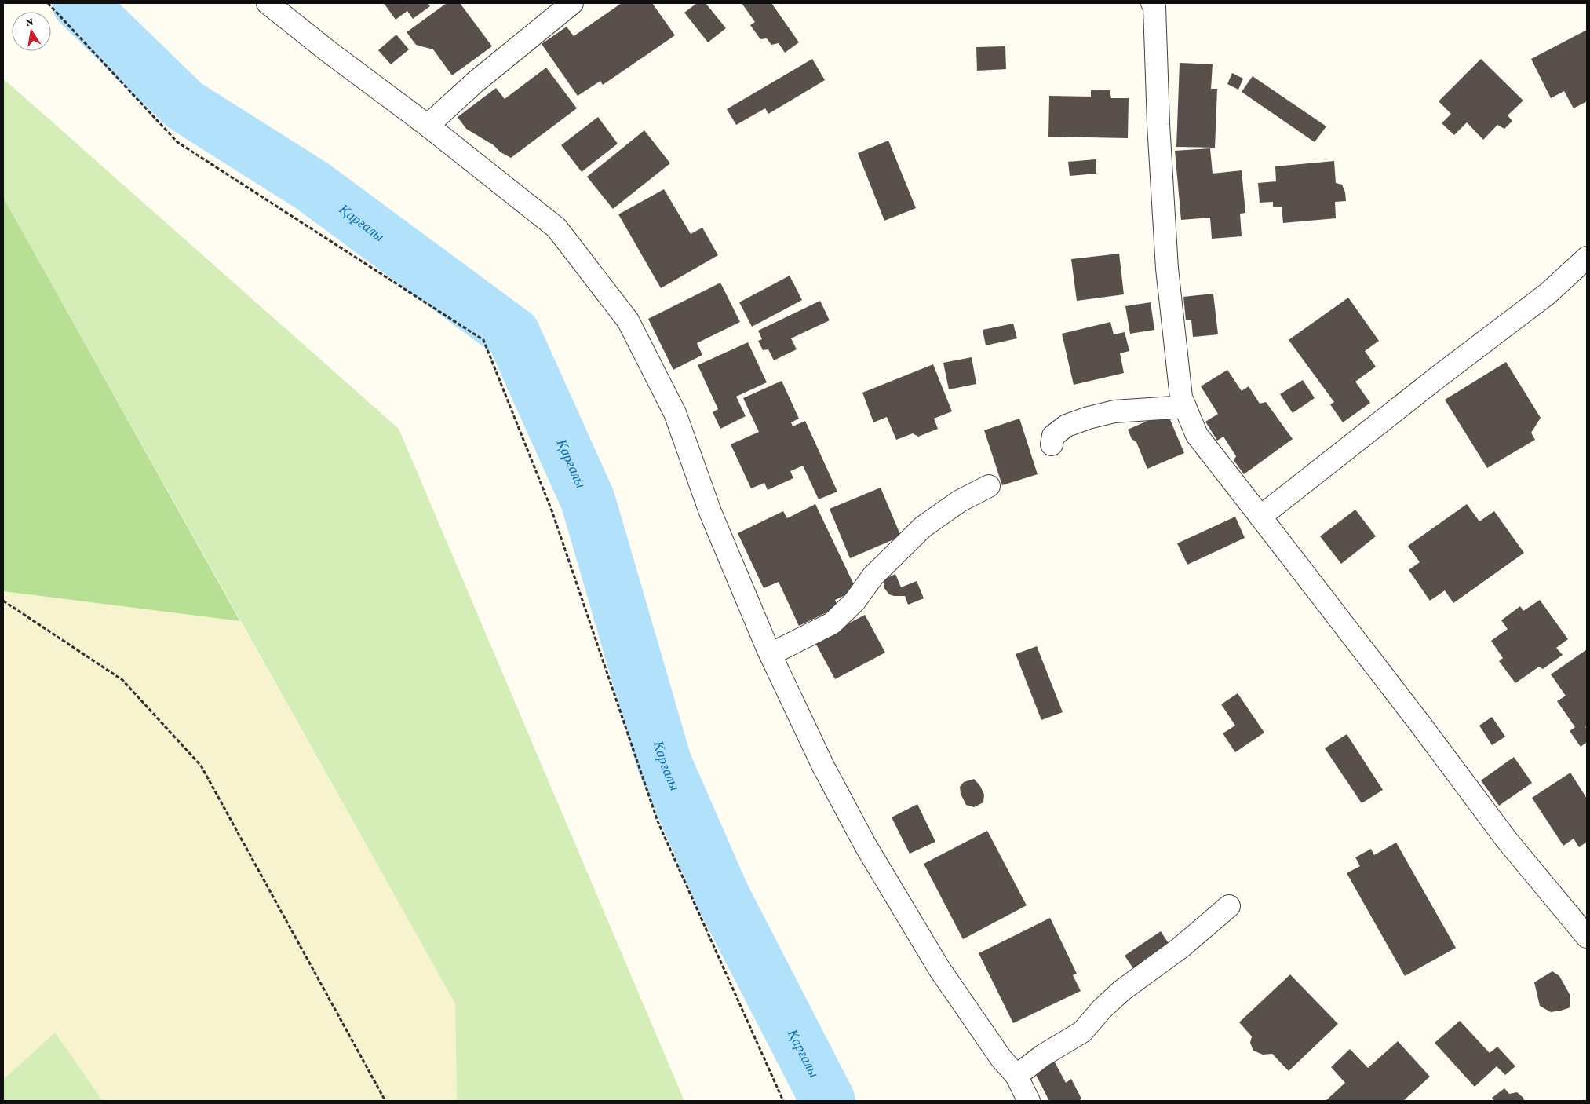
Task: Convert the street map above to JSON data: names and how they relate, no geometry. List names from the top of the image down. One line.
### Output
{"water":["Қарғалы"],"north":"top"}
